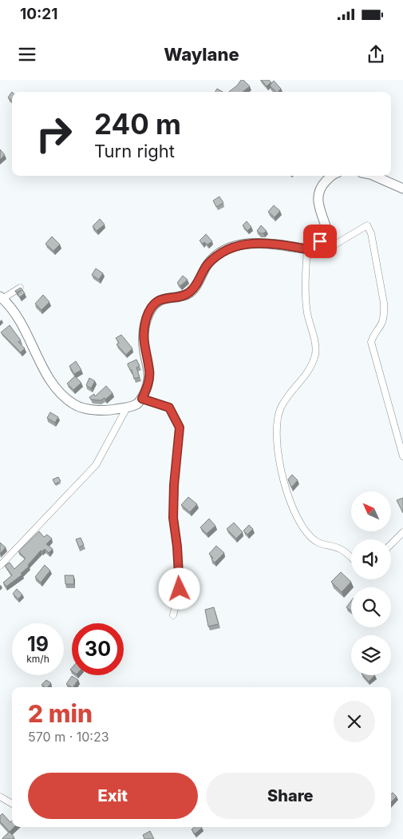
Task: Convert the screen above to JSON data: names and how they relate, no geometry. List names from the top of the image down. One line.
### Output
{"north":"top left","page":{"status":"10:21","header":"Waylane","turn":["240 m","Turn right"],"speed":"19 km/h","limit":"30","heading":["2 min","570 m · 10:23"],"buttons":["Exit","Share"]}}
